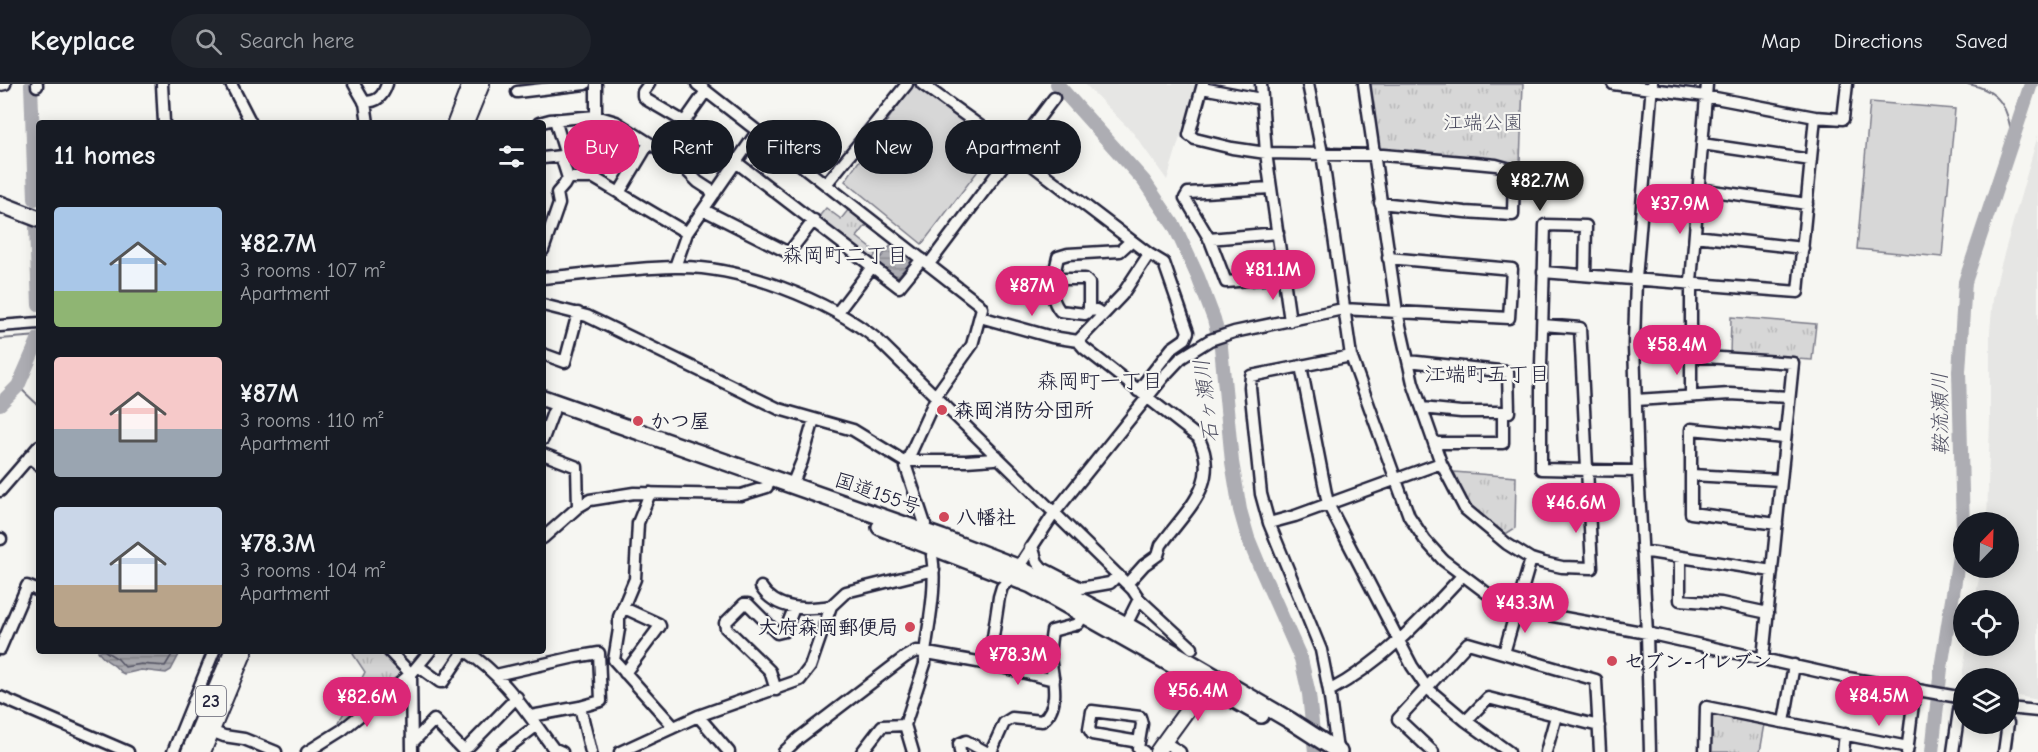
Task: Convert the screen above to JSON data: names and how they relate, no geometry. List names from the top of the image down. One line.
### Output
{"streets":{"highway":["国道155号"],"main road":["23"]},"districts":["森岡町二丁目","江端町五丁目","森岡町一丁目"],"water":["石ヶ瀬川","鞍流瀬川"],"parks":["江端公園"],"places":["森岡消防分団所","かつ屋","八幡社","大府森岡郵便局","セブン-イレブン"],"north":"top right","page":{"header":"Keyplace","search":"Search here","nav":["Map","Directions","Saved"],"chip":["Buy","Rent","Filters","New","Apartment"],"heading":"11 homes","price":["¥82.7M","¥37.9M","¥81.1M","¥87M","¥58.4M","¥46.6M","¥43.3M","¥78.3M","¥56.4M","¥84.5M","¥82.6M"],"list":[{"name":"¥82.7M","note":"3 rooms · 107 m² · Apartment"},{"name":"¥87M","note":"3 rooms · 110 m² · Apartment"},{"name":"¥78.3M","note":"3 rooms · 104 m² · Apartment"}]}}
